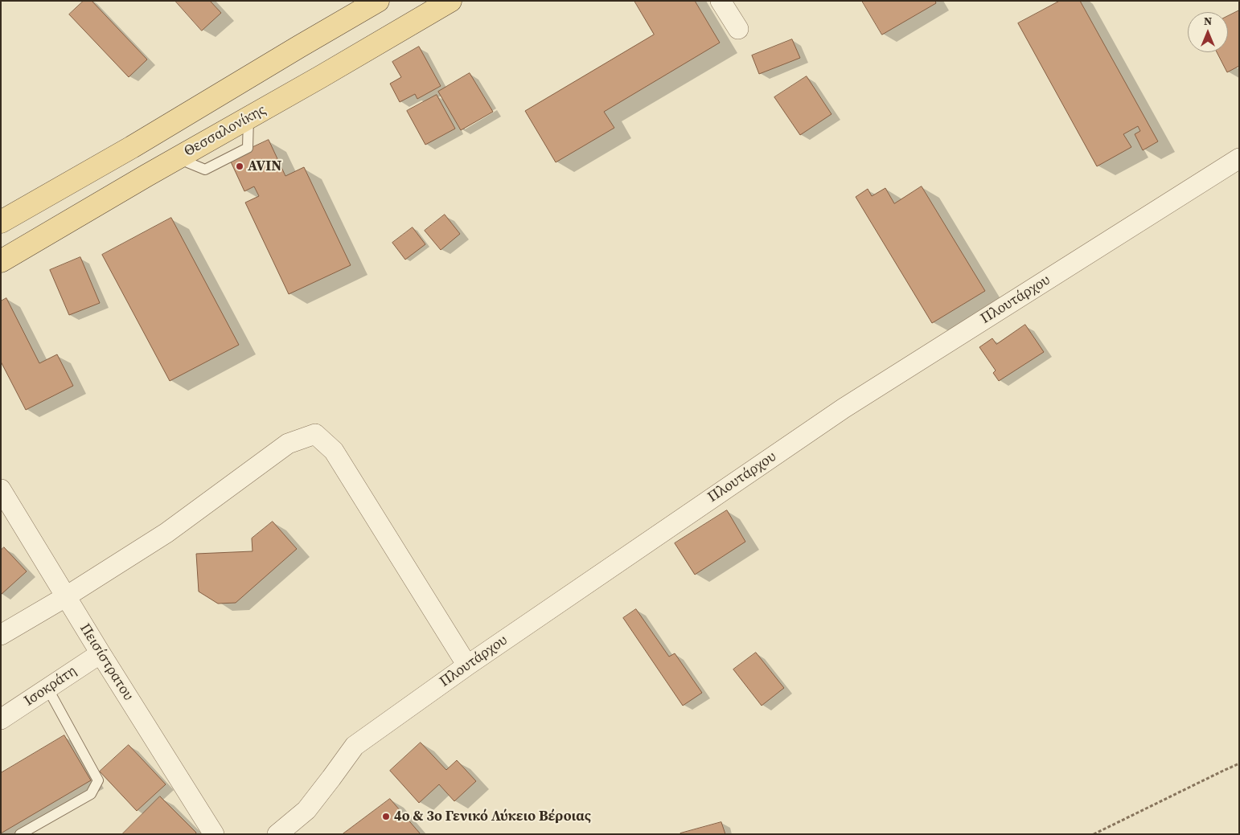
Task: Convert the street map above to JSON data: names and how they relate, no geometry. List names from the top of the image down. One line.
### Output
{"streets":{"main road":["Θεσσαλονίκης"],"street":["Πλουτάρχου","Πεισίστρατου","Ισοκράτη"]},"crossings":[["Πεισίστρατου","Ισοκράτη"]],"places":["AVIN","4ο & 3ο Γενικό Λύκειο Βέροιας"],"north":"top"}
